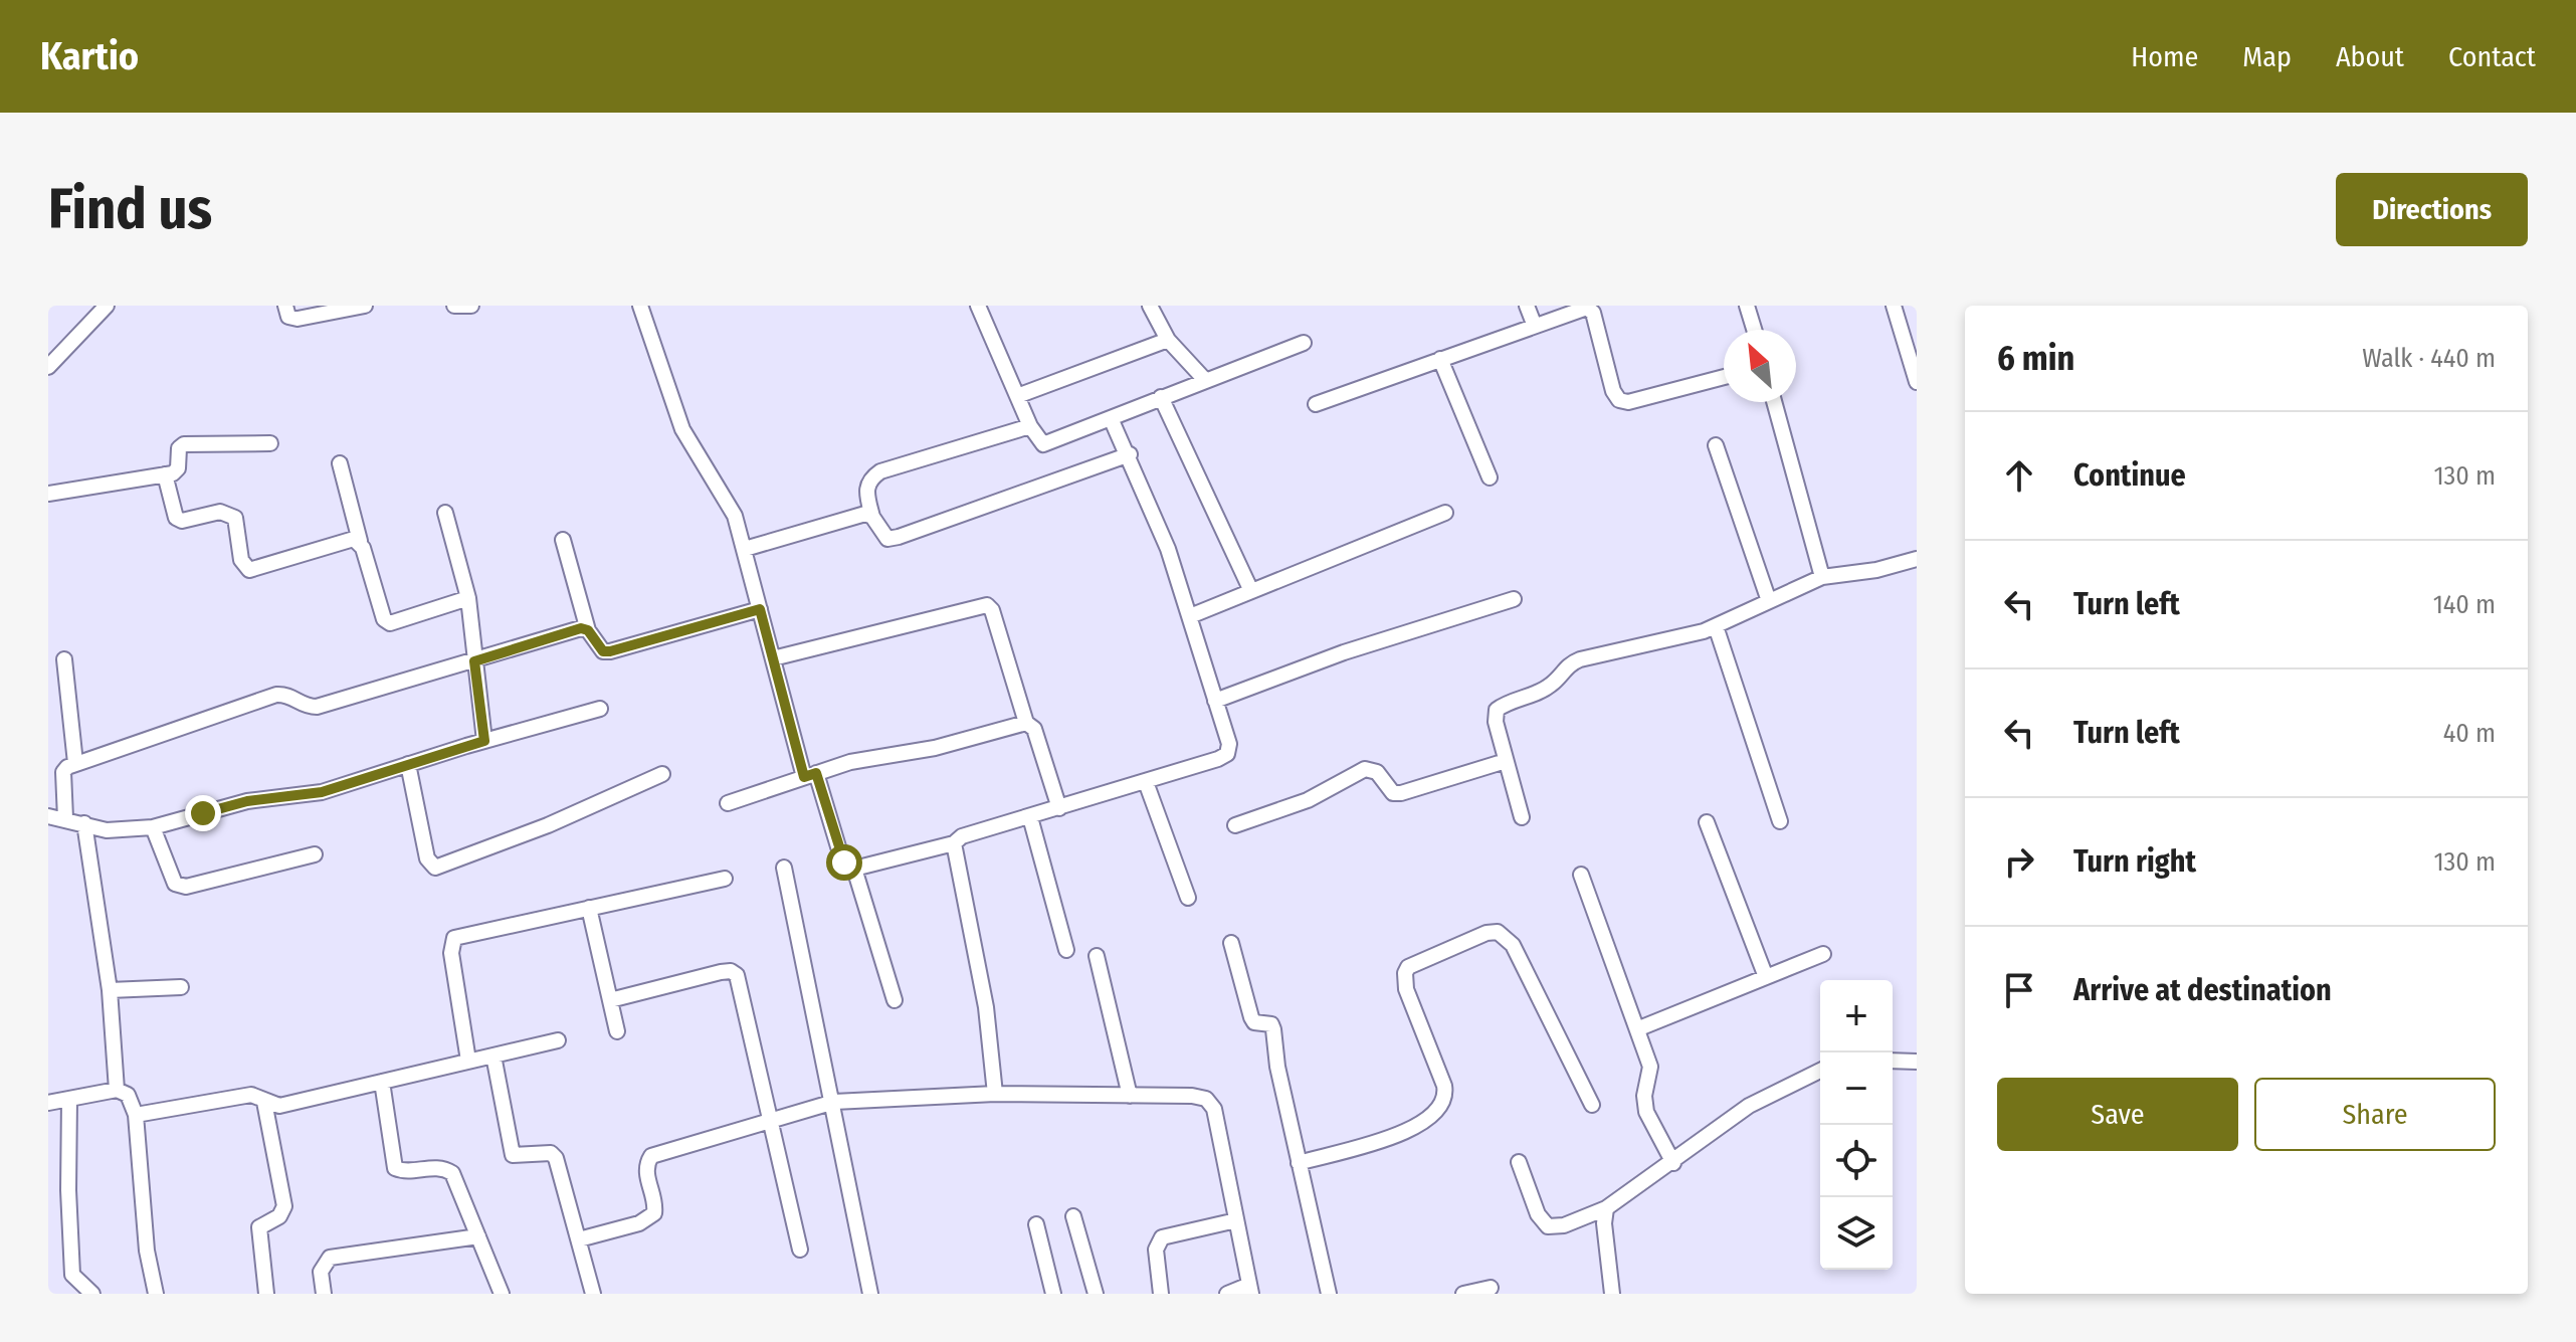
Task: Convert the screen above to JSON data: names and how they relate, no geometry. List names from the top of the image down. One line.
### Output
{"north":"top left","page":{"header":"Kartio","nav":["Home","Map","About","Contact"],"buttons":["Directions",["Save","Share"]],"title":"Find us","heading":["6 min","Walk · 440 m"],"list":[["Continue","130 m"],["Turn left","140 m"],["Turn left","40 m"],["Turn right","130 m"],"Arrive at destination"],"map_buttons":["+","−"]}}
